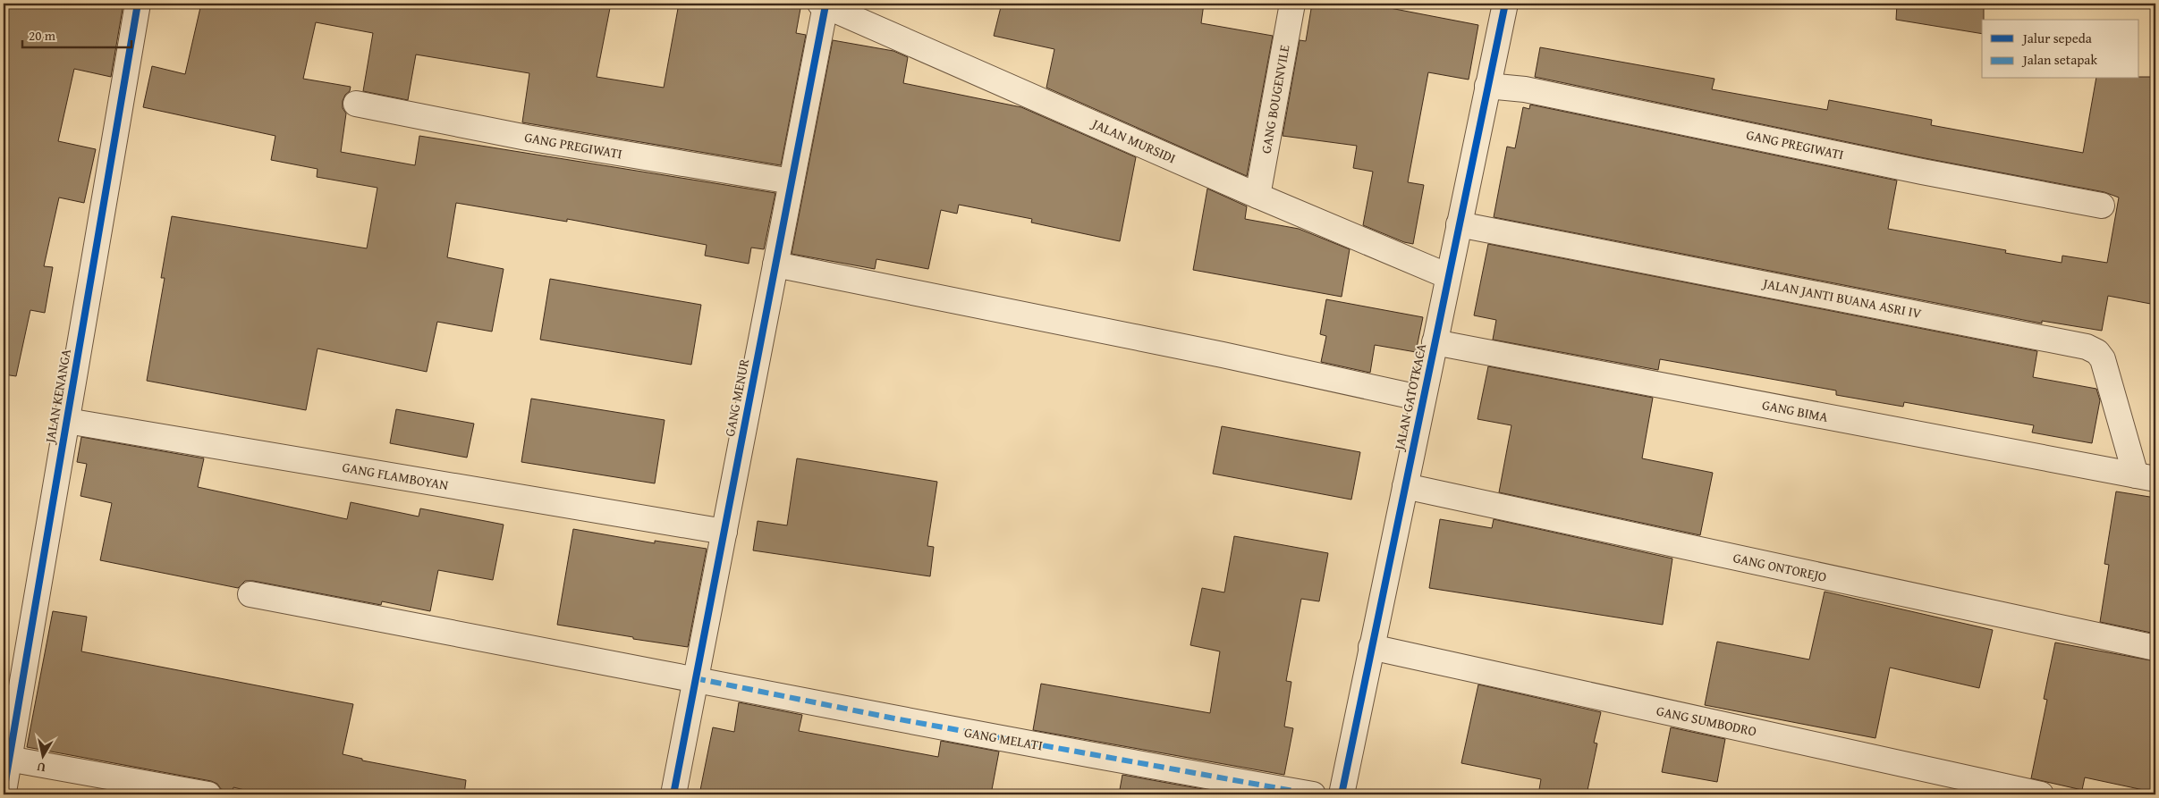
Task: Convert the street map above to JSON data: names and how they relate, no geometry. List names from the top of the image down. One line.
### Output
{"streets":{"street":["GANG BOUGENVILE","JALAN MURSIDI","GANG PREGIWATI","JALAN JANTI BUANA ASRI IV","JALAN KENANGA","JALAN GATOTKACA","GANG MENUR","GANG BIMA","GANG FLAMBOYAN","GANG ONTOREJO","GANG SUMBODRO","GANG MELATI"]},"crossings":[["GANG BOUGENVILE","JALAN MURSIDI"],["JALAN MURSIDI","JALAN GATOTKACA"],["JALAN MURSIDI","GANG MENUR"],["GANG PREGIWATI","JALAN GATOTKACA"],["GANG PREGIWATI","GANG MENUR"],["JALAN JANTI BUANA ASRI IV","JALAN GATOTKACA"],["JALAN JANTI BUANA ASRI IV","GANG BIMA"],["JALAN KENANGA","GANG FLAMBOYAN"],["JALAN GATOTKACA","GANG BIMA"],["JALAN GATOTKACA","GANG ONTOREJO"],["JALAN GATOTKACA","GANG SUMBODRO"],["GANG MENUR","GANG FLAMBOYAN"],["GANG MENUR","GANG MELATI"]],"legend":["Jalur sepeda","Jalan setapak"],"scale_bar":"20 m","north":"bottom"}
